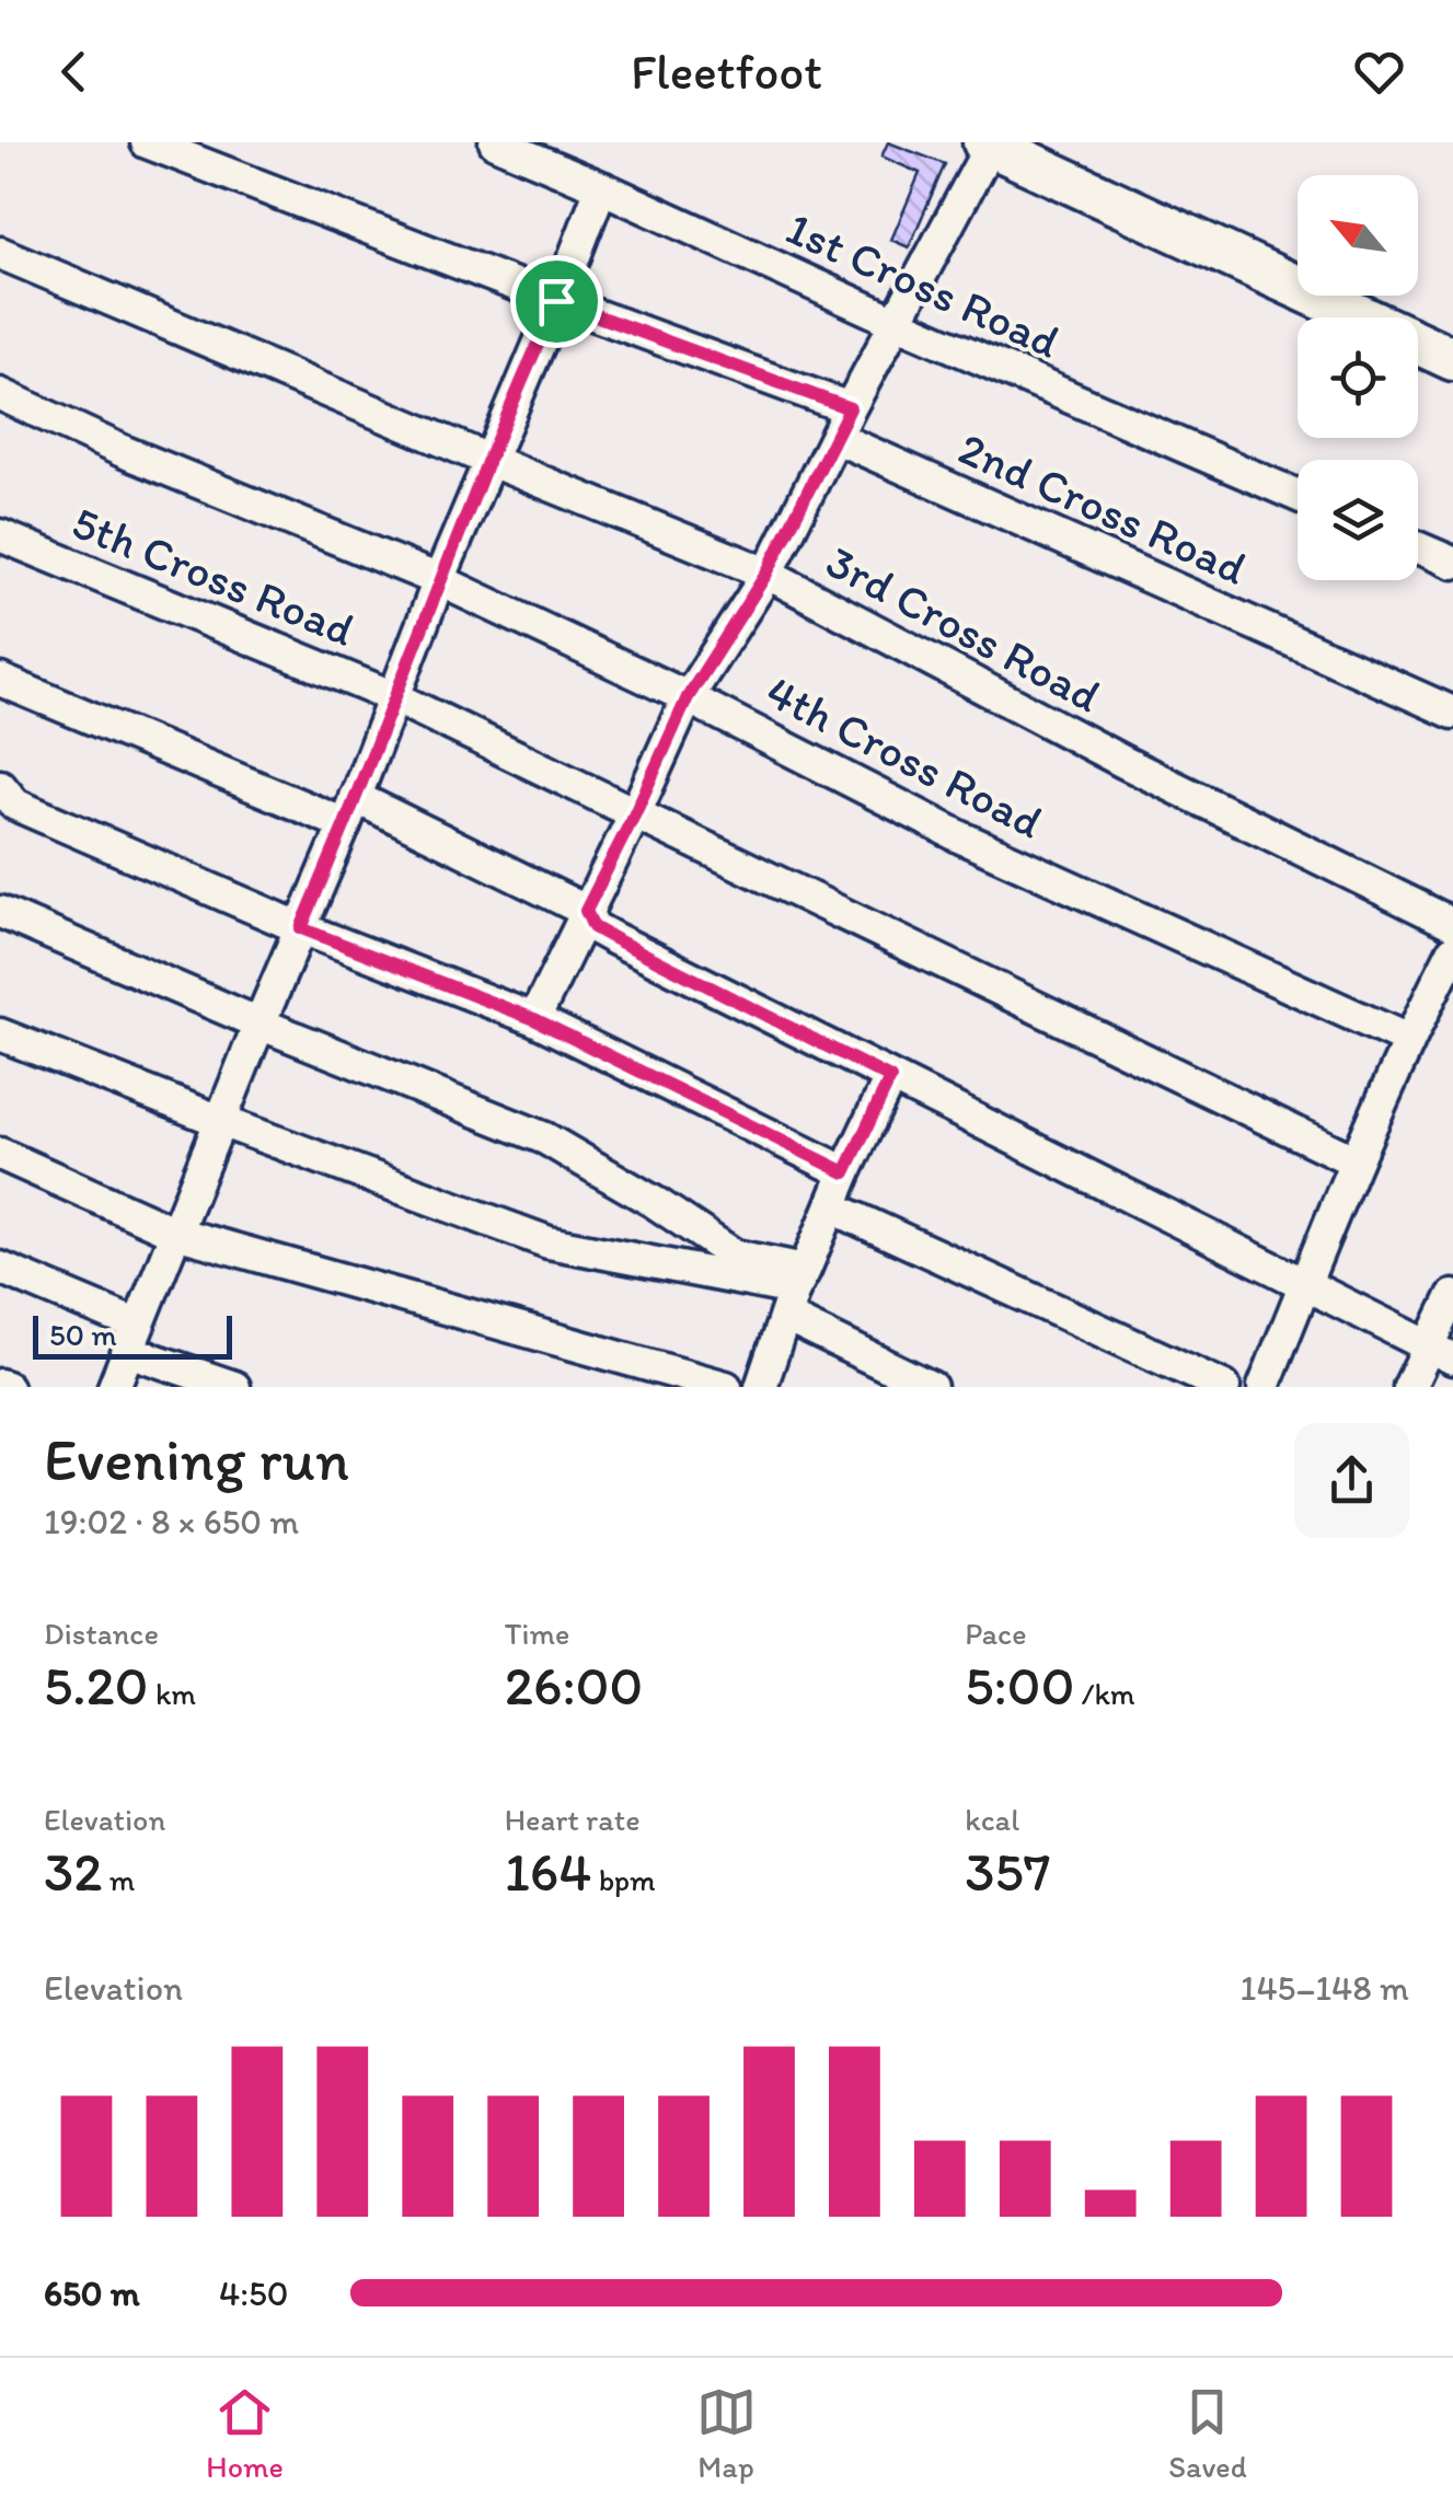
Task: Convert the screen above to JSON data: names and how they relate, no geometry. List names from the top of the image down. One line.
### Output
{"streets":{"street":["1st Cross Road","2nd Cross Road","5th Cross Road","3rd Cross Road","4th Cross Road"]},"scale_bar":"50 m","north":"top left","page":{"header":"Fleetfoot","scale":"50 m","heading":["Evening run","19:02 · 8 × 650 m"],"stats":[["Distance","5.20 km"],["Time","26:00"],["Pace","5:00 /km"],["Elevation","32 m"],["Heart rate","164 bpm"],["kcal","357"]],"chart":["Elevation","145–148 m"],"list":[{"name":"650 m","note":"4:50"}],"tabs":["Home","Map","Saved"]}}
